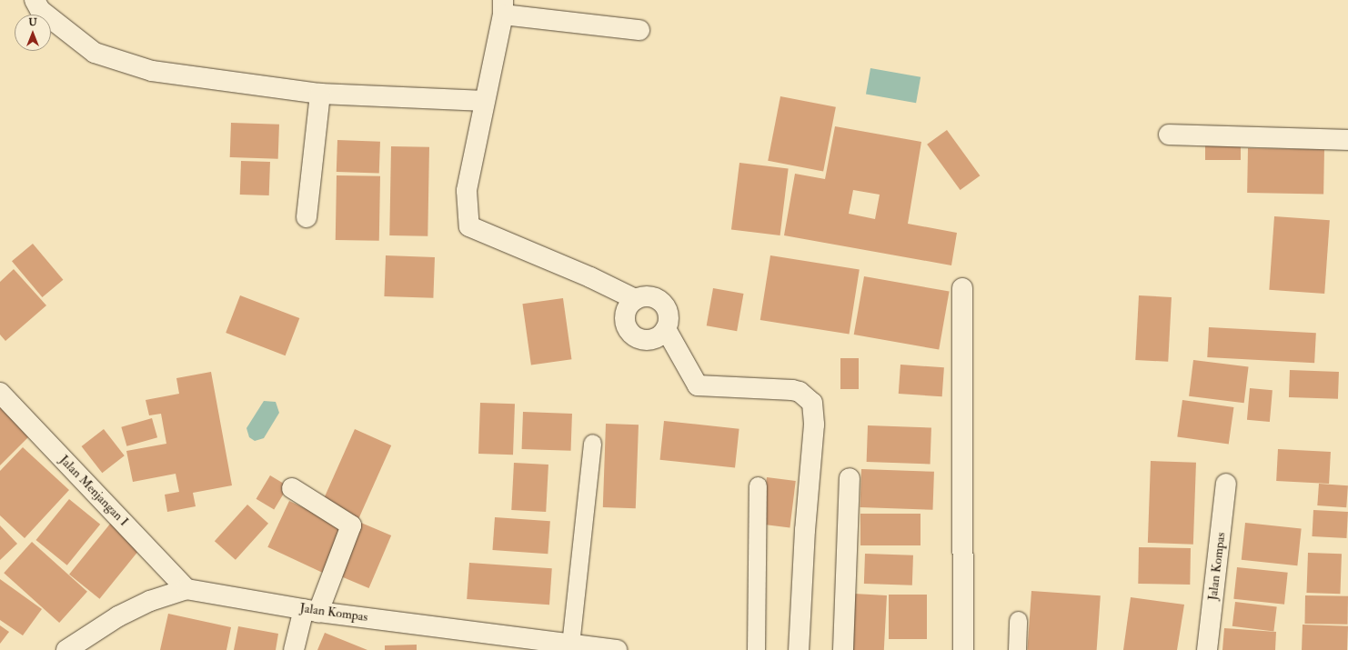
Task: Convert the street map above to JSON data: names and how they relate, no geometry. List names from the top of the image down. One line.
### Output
{"streets":{"street":["Jalan Menjangan I","Jalan Kompas"]},"crossings":[["Jalan Menjangan I","Jalan Kompas"]],"north":"top"}
